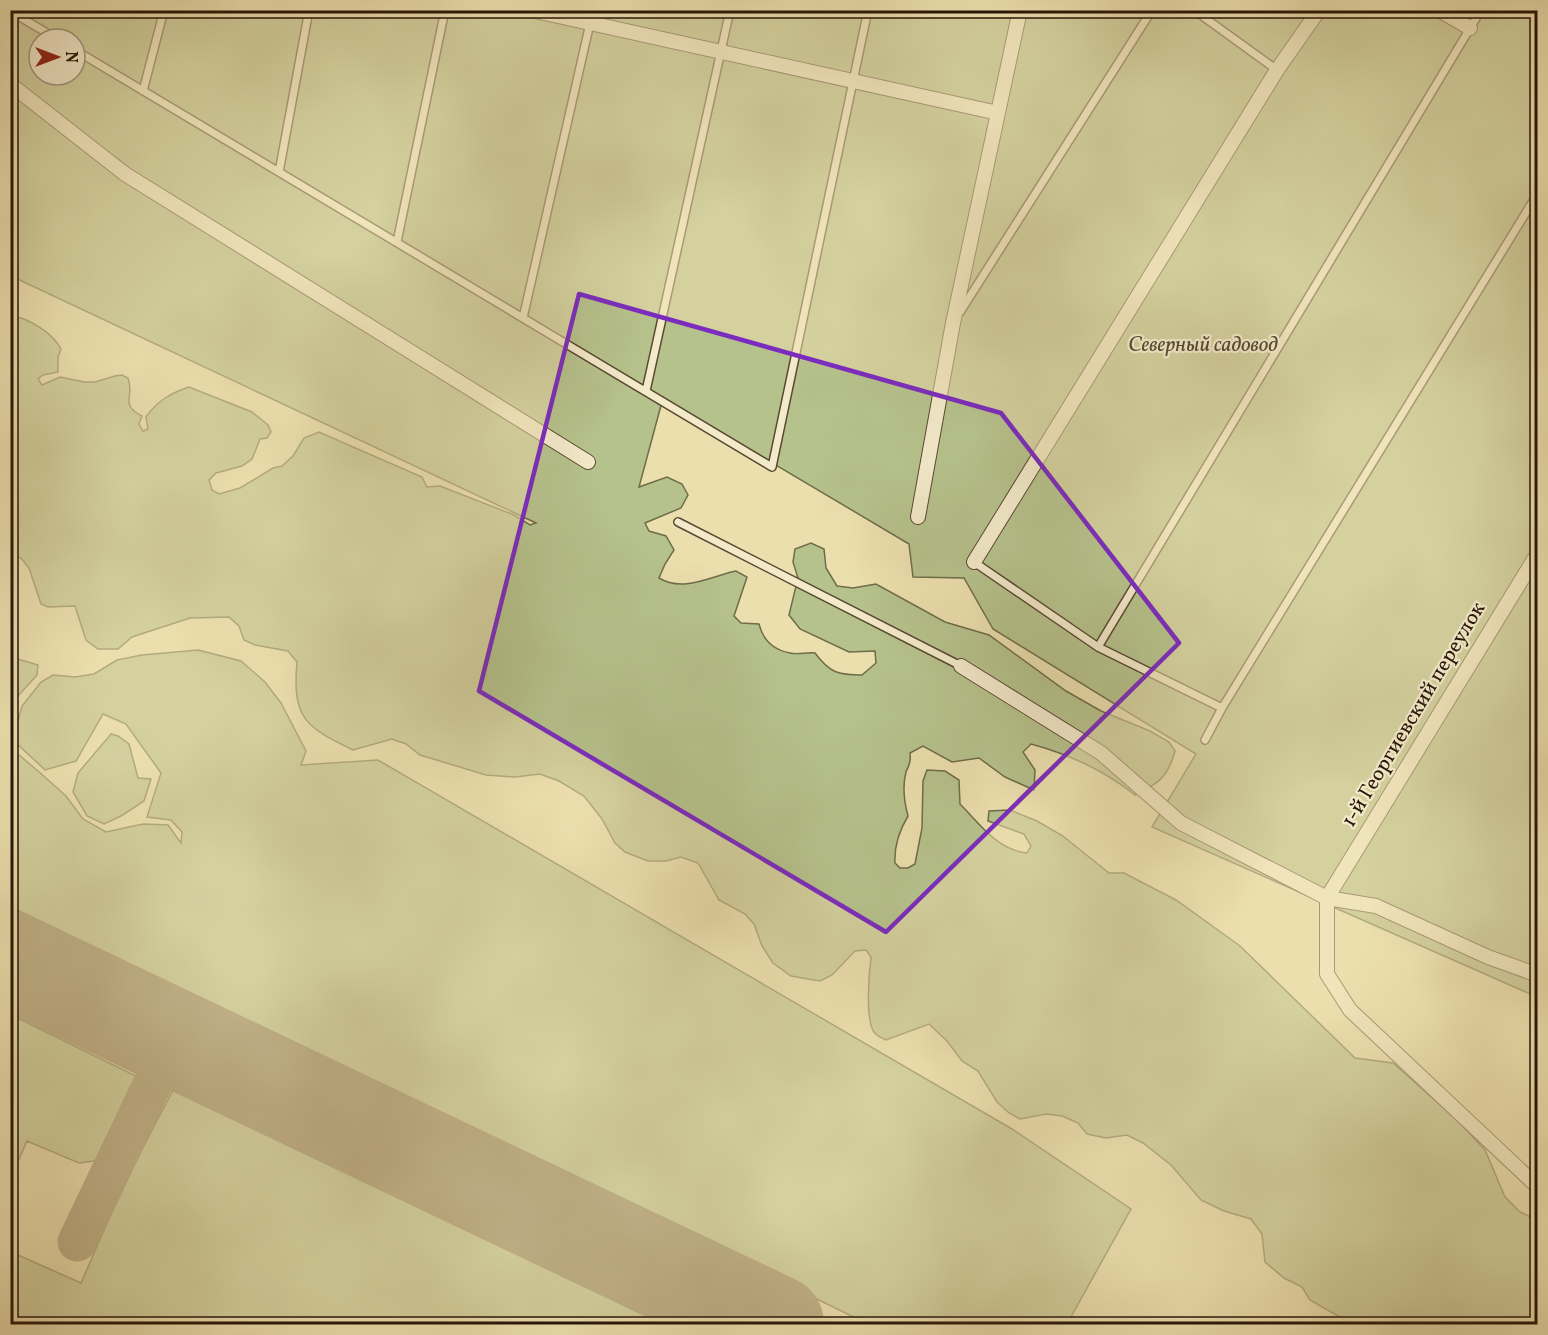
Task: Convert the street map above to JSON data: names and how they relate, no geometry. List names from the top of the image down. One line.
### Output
{"streets":{"street":["1-й Георгиевский переулок"]},"parks":["Северный садовод"],"north":"right"}
